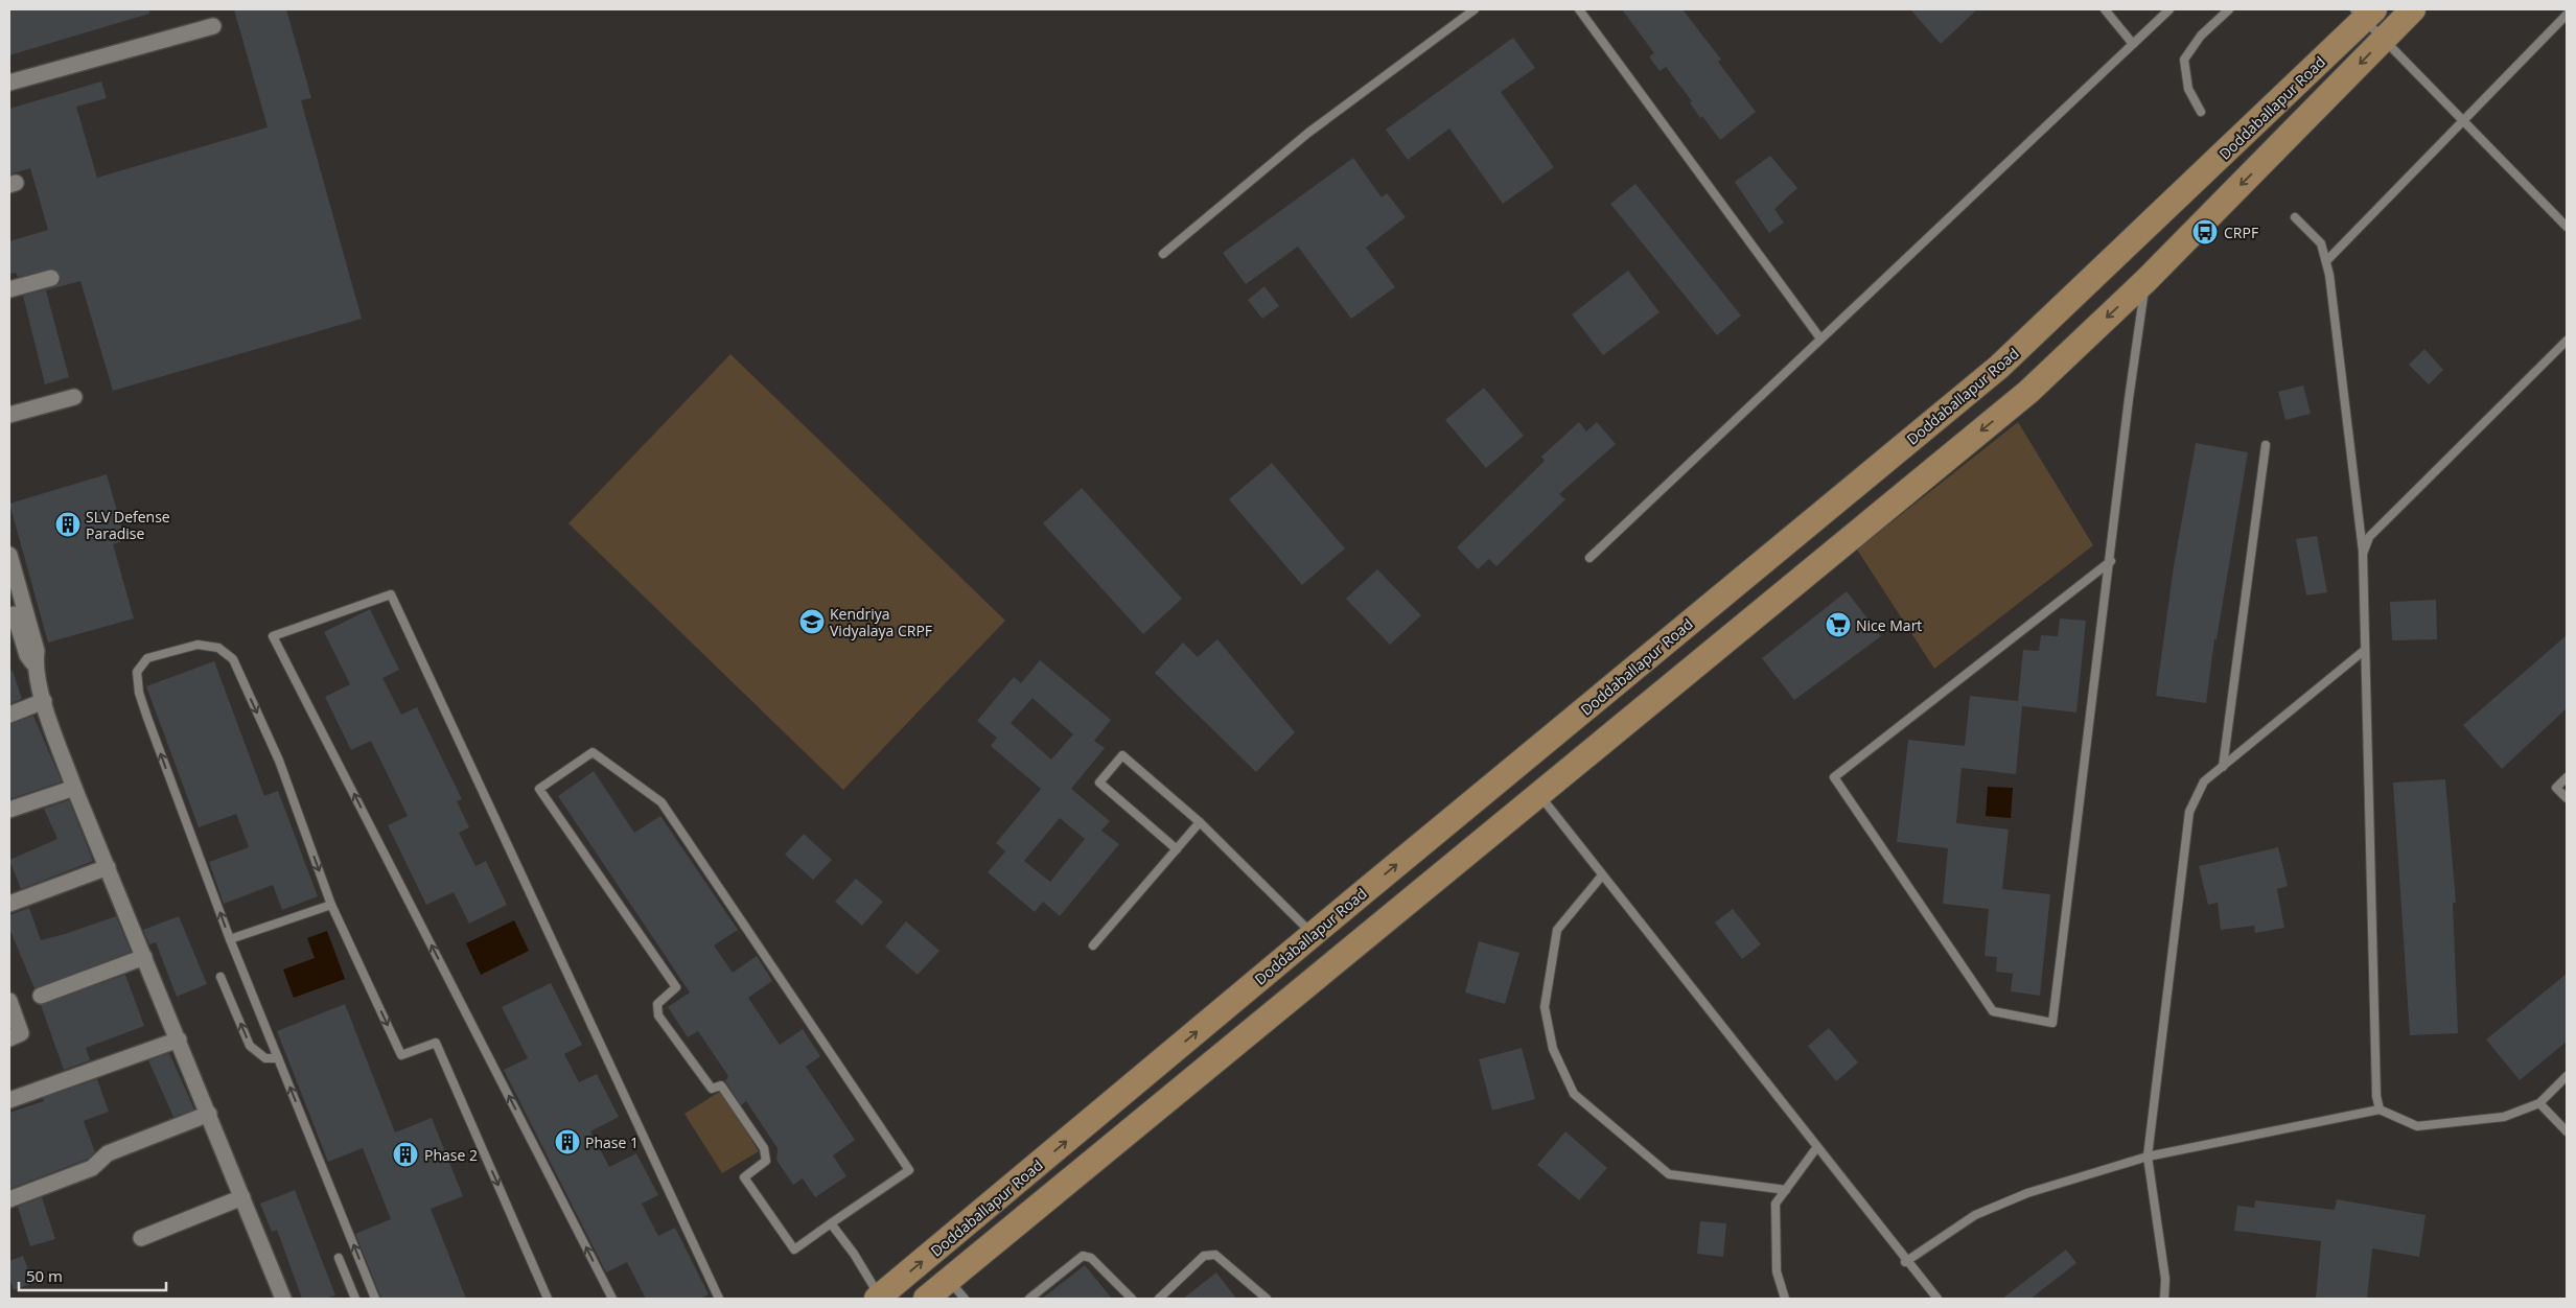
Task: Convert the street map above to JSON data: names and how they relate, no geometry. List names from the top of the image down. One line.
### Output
{"streets":{"main road":["Doddaballapur Road"]},"places":{"bus stop":["CRPF"],"building":["SLV Defense Paradise","Phase 1","Phase 2"],"school or university":["Kendriya Vidyalaya CRPF"],"supermarket":["Nice Mart"]},"scale_bar":"50 m"}
